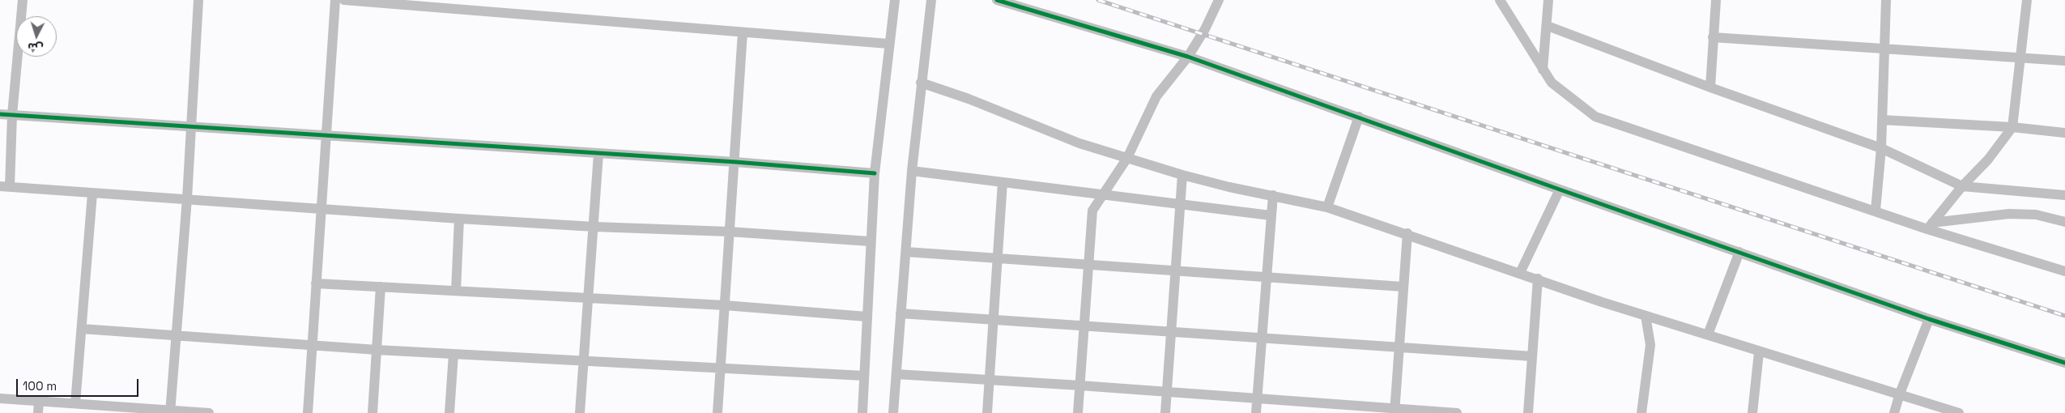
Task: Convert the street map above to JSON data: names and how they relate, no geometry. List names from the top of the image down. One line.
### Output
{"scale_bar":"100 m","north":"bottom"}
